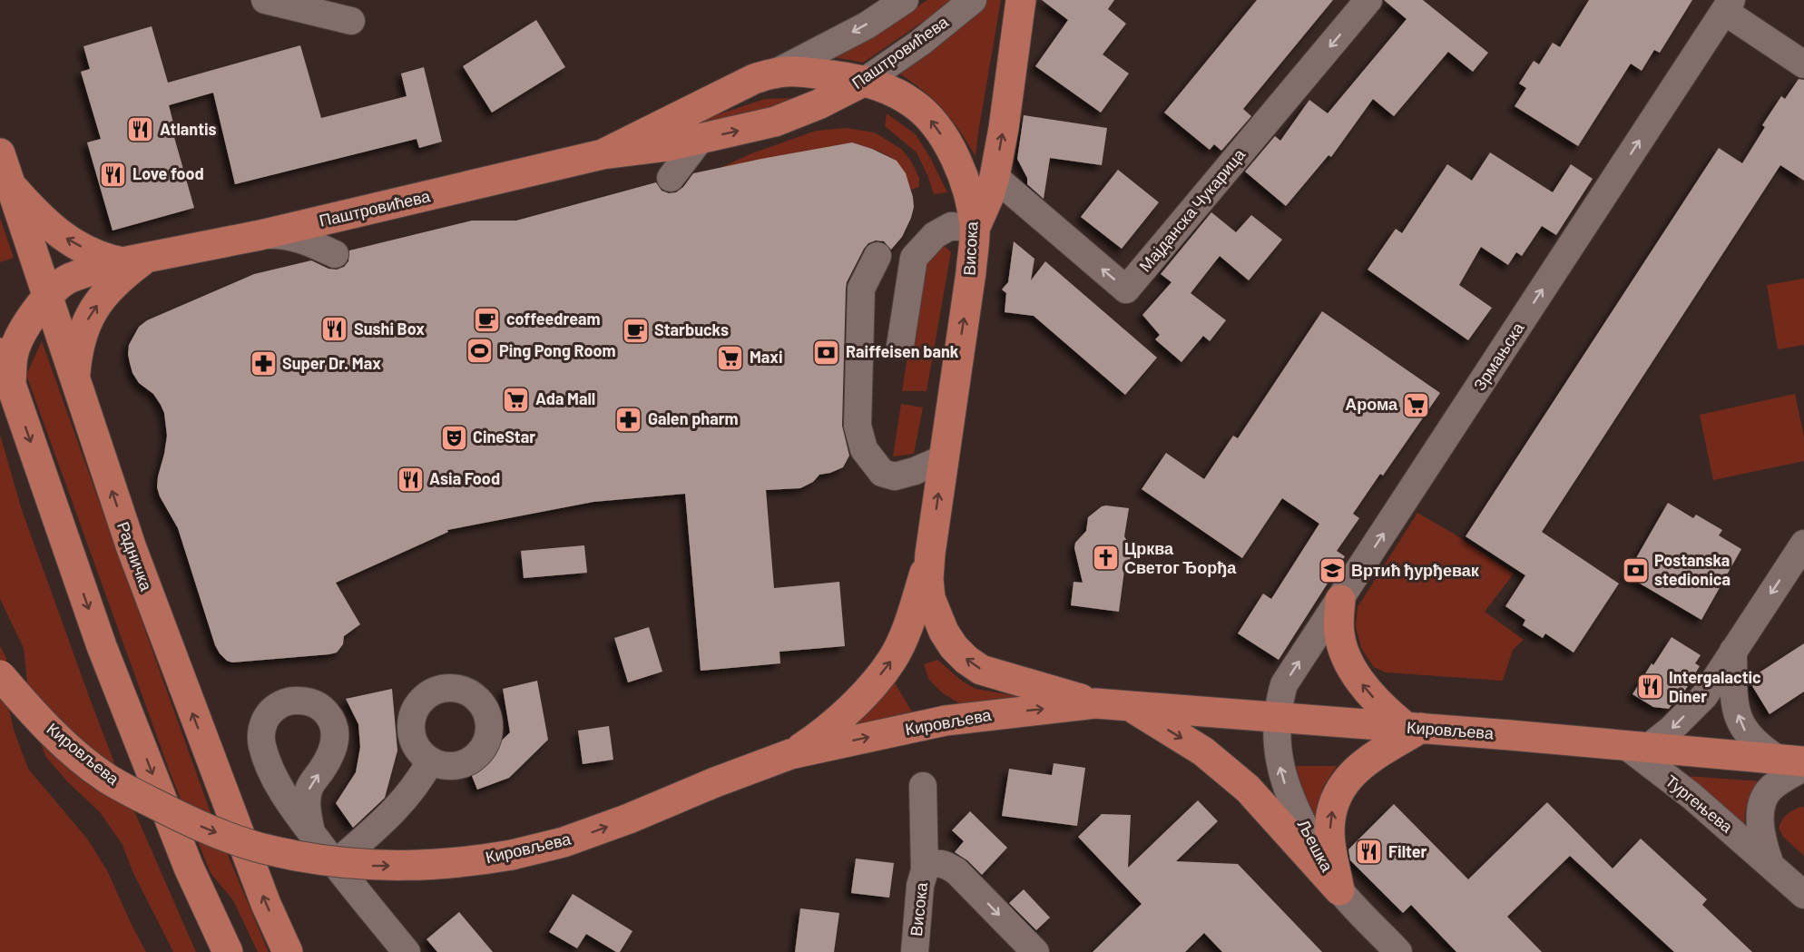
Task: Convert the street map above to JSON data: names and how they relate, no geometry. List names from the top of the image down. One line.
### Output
{"streets":{"main road":["Паштровићева","Висока","Радничка","Кировљева"],"street":["Мајданска Чукарица","Зрмањска","Тургењева","Љешка"]},"crossings":[["Паштровићева","Висока"],["Паштровићева","Радничка"],["Висока","Кировљева"],["Зрмањска","Кировљева"],["Зрмањска","Љешка"],["Кировљева","Тургењева"],["Кировљева","Љешка"]],"one_way":["Зрмањска","Љешка"],"places":{"restaurant":["Atlantis","Love food","Sushi Box","Asia Food","Intergalactic Diner","Filter"],"cafe":["coffeedream","Starbucks"],"sports":["Ping Pong Room"],"bank":["Raiffeisen bank","Postanska stedionica"],"supermarket":["Maxi","Ada Mall","Арома"],"pharmacy":["Super Dr. Max","Galen pharm"],"theatre":["CineStar"],"church":["Црква Светог Ђорђа"],"school or university":["Вртић ђурђевак"]}}
